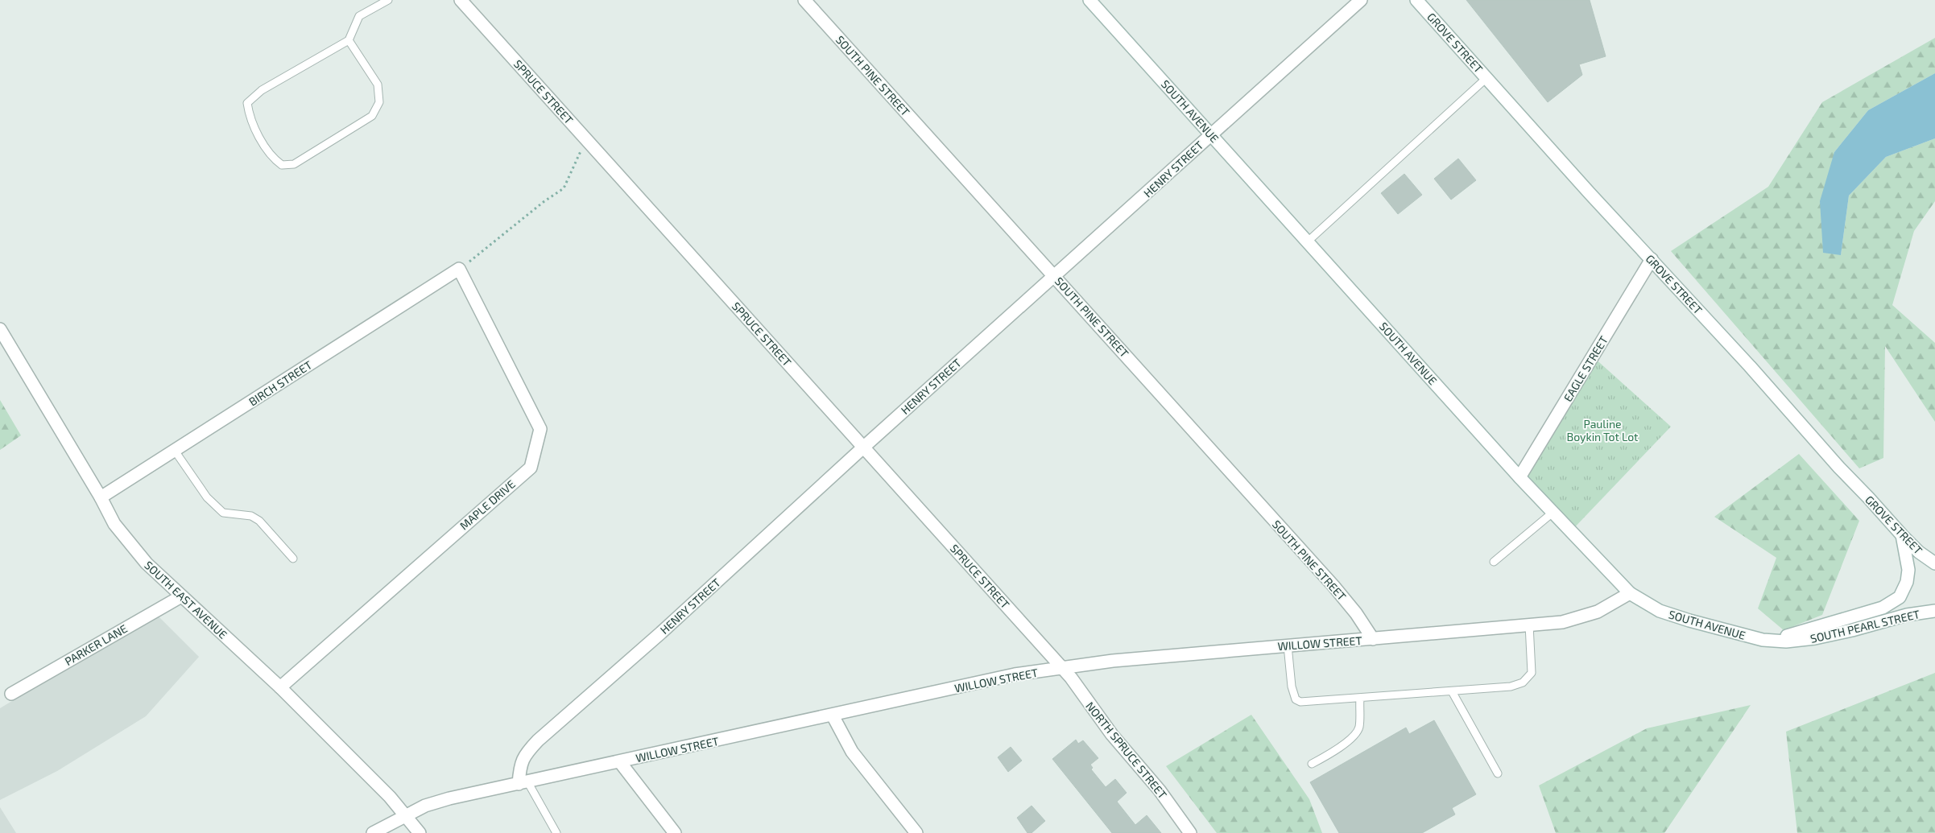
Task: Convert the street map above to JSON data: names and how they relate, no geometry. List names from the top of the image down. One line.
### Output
{"streets":{"street":["GROVE STREET","SOUTH PINE STREET","SPRUCE STREET","SOUTH AVENUE","HENRY STREET","EAGLE STREET","BIRCH STREET","MAPLE DRIVE","SOUTH EAST AVENUE","SOUTH PEARL STREET","WILLOW STREET","PARKER LANE","NORTH SPRUCE STREET"]},"crossings":[["GROVE STREET","EAGLE STREET"],["SOUTH PINE STREET","HENRY STREET"],["SOUTH PINE STREET","WILLOW STREET"],["SPRUCE STREET","HENRY STREET"],["SPRUCE STREET","WILLOW STREET"],["SPRUCE STREET","NORTH SPRUCE STREET"],["SOUTH AVENUE","HENRY STREET"],["SOUTH AVENUE","EAGLE STREET"],["SOUTH AVENUE","SOUTH PEARL STREET"],["SOUTH AVENUE","WILLOW STREET"],["HENRY STREET","WILLOW STREET"],["BIRCH STREET","MAPLE DRIVE"],["BIRCH STREET","SOUTH EAST AVENUE"],["MAPLE DRIVE","SOUTH EAST AVENUE"],["SOUTH EAST AVENUE","WILLOW STREET"],["SOUTH EAST AVENUE","PARKER LANE"],["WILLOW STREET","NORTH SPRUCE STREET"]],"parks":["Pauline Boykin Tot Lot"]}
